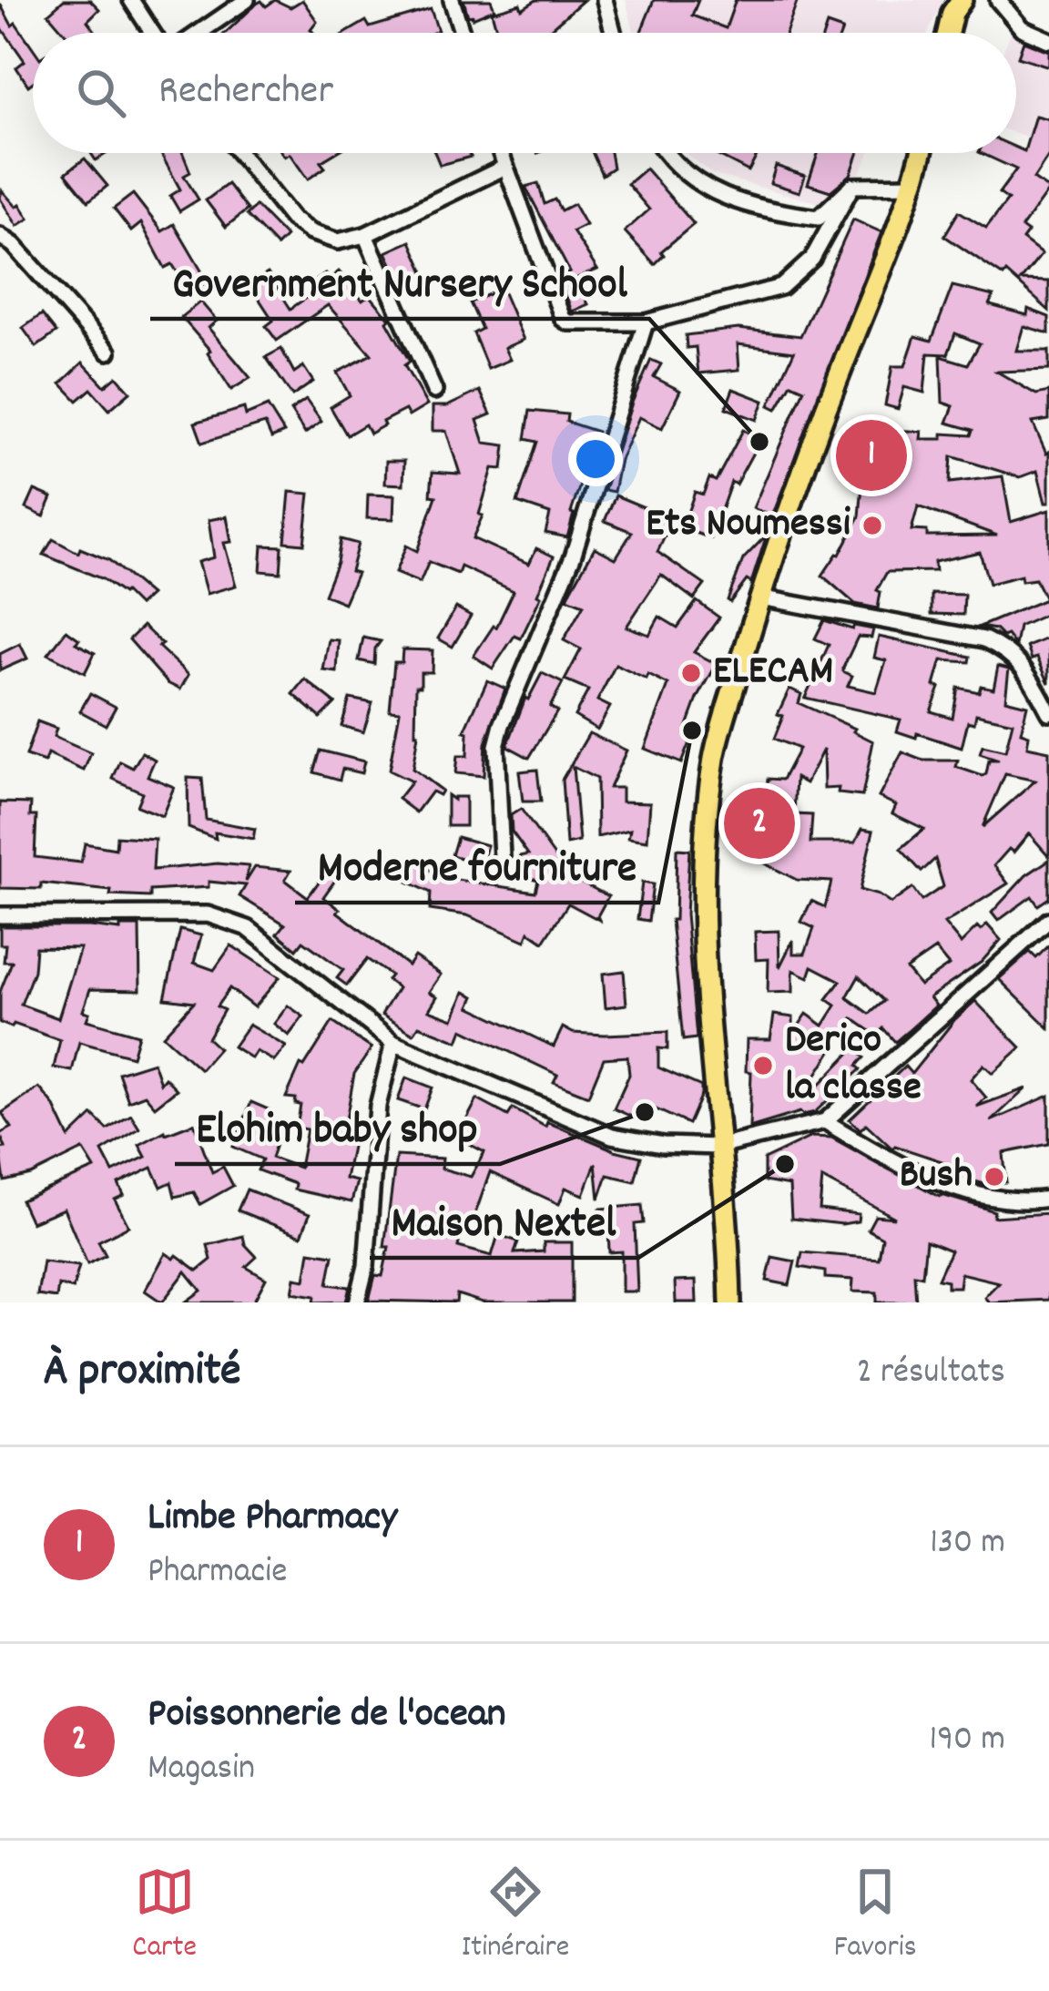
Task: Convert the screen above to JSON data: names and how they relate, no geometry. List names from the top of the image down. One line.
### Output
{"places":["Government Nursery School","Ets Noumessi","ELECAM","Moderne fourniture","Derico la classe","Elohim baby shop","Maison Nextel","Bush"],"page":{"search":"Rechercher","pins":["1","2"],"heading":["À proximité","2 résultats"],"list":[{"mark":"1","name":"Limbe Pharmacy","note":"Pharmacie","value":"130 m"},{"mark":"2","name":"Poissonnerie de l'ocean","note":"Magasin","value":"190 m"}],"nav":["Carte","Itinéraire","Favoris"]}}
